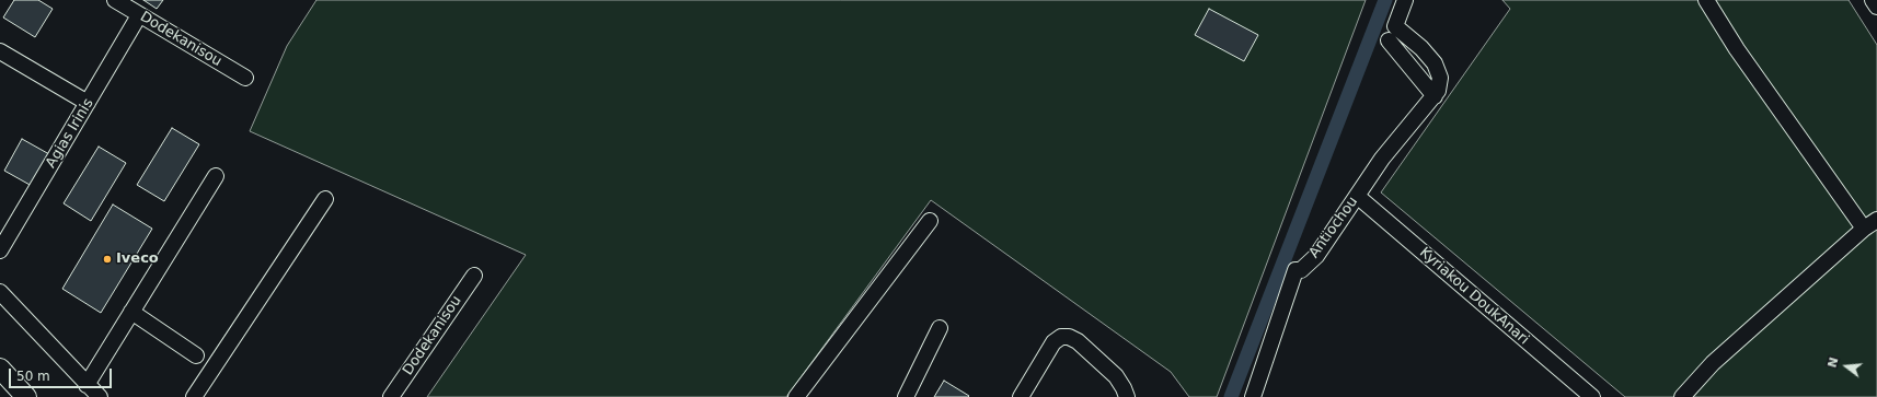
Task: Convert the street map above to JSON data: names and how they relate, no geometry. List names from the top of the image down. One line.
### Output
{"streets":{"street":["Dodekanisou","Agias Irinis","Antiochou","Kyriakou DoukAnari"]},"crossings":[["Dodekanisou","Agias Irinis"],["Antiochou","Kyriakou DoukAnari"]],"places":["Iveco"],"scale_bar":"50 m","north":"left"}
